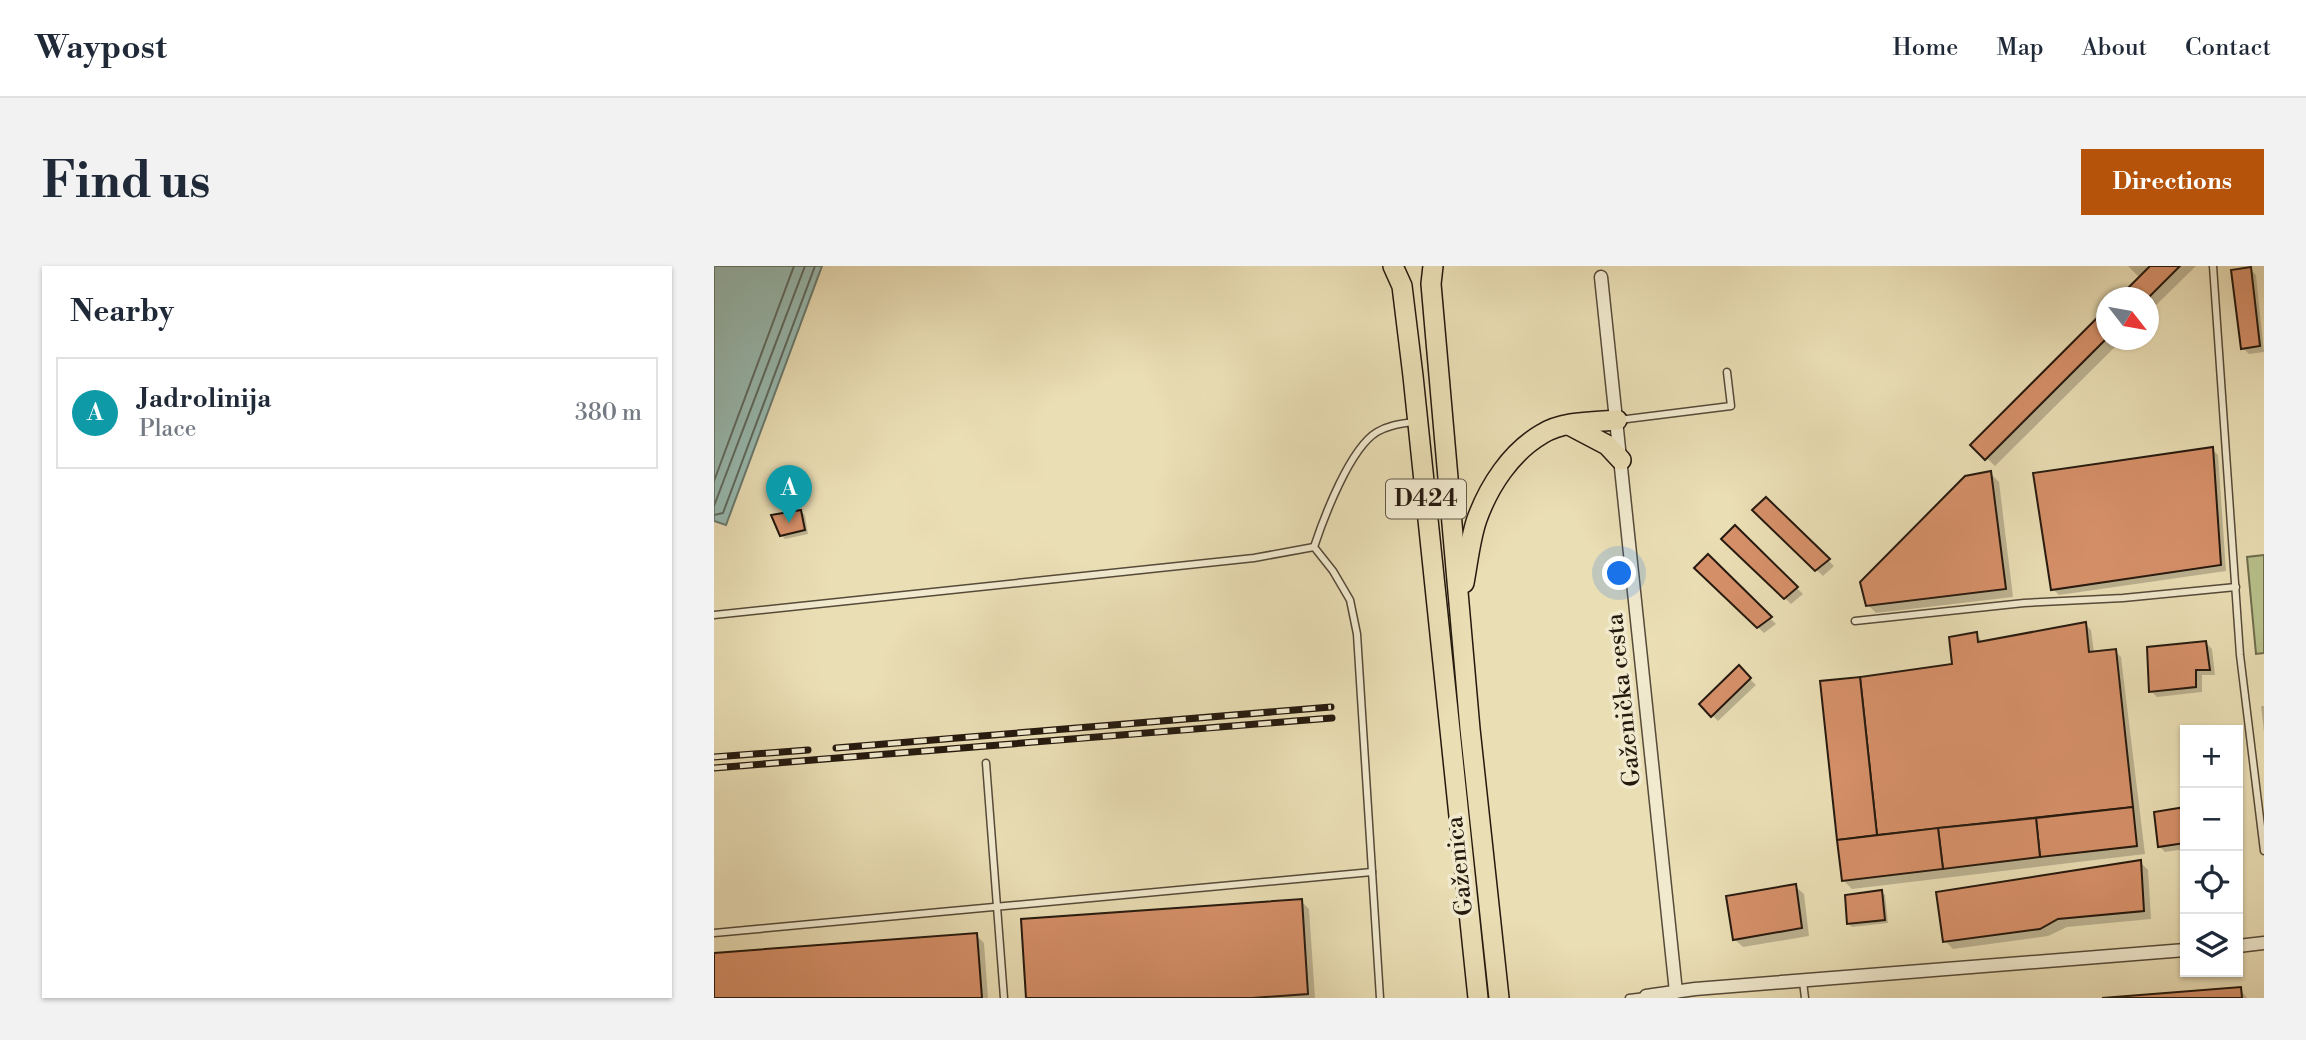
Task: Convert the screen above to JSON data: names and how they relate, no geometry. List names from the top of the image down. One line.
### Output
{"streets":{"highway":["D424","Gaženica"],"street":["Gaženička cesta"]},"crossings":[["D424","Gaženica"]],"north":"bottom right","page":{"header":"Waypost","nav":["Home","Map","About","Contact"],"buttons":"Directions","title":"Find us","heading":"Nearby","list":[{"mark":"A","name":"Jadrolinija","note":"Place","value":"380 m"}],"pins":"A","map_buttons":["+","−"]}}
